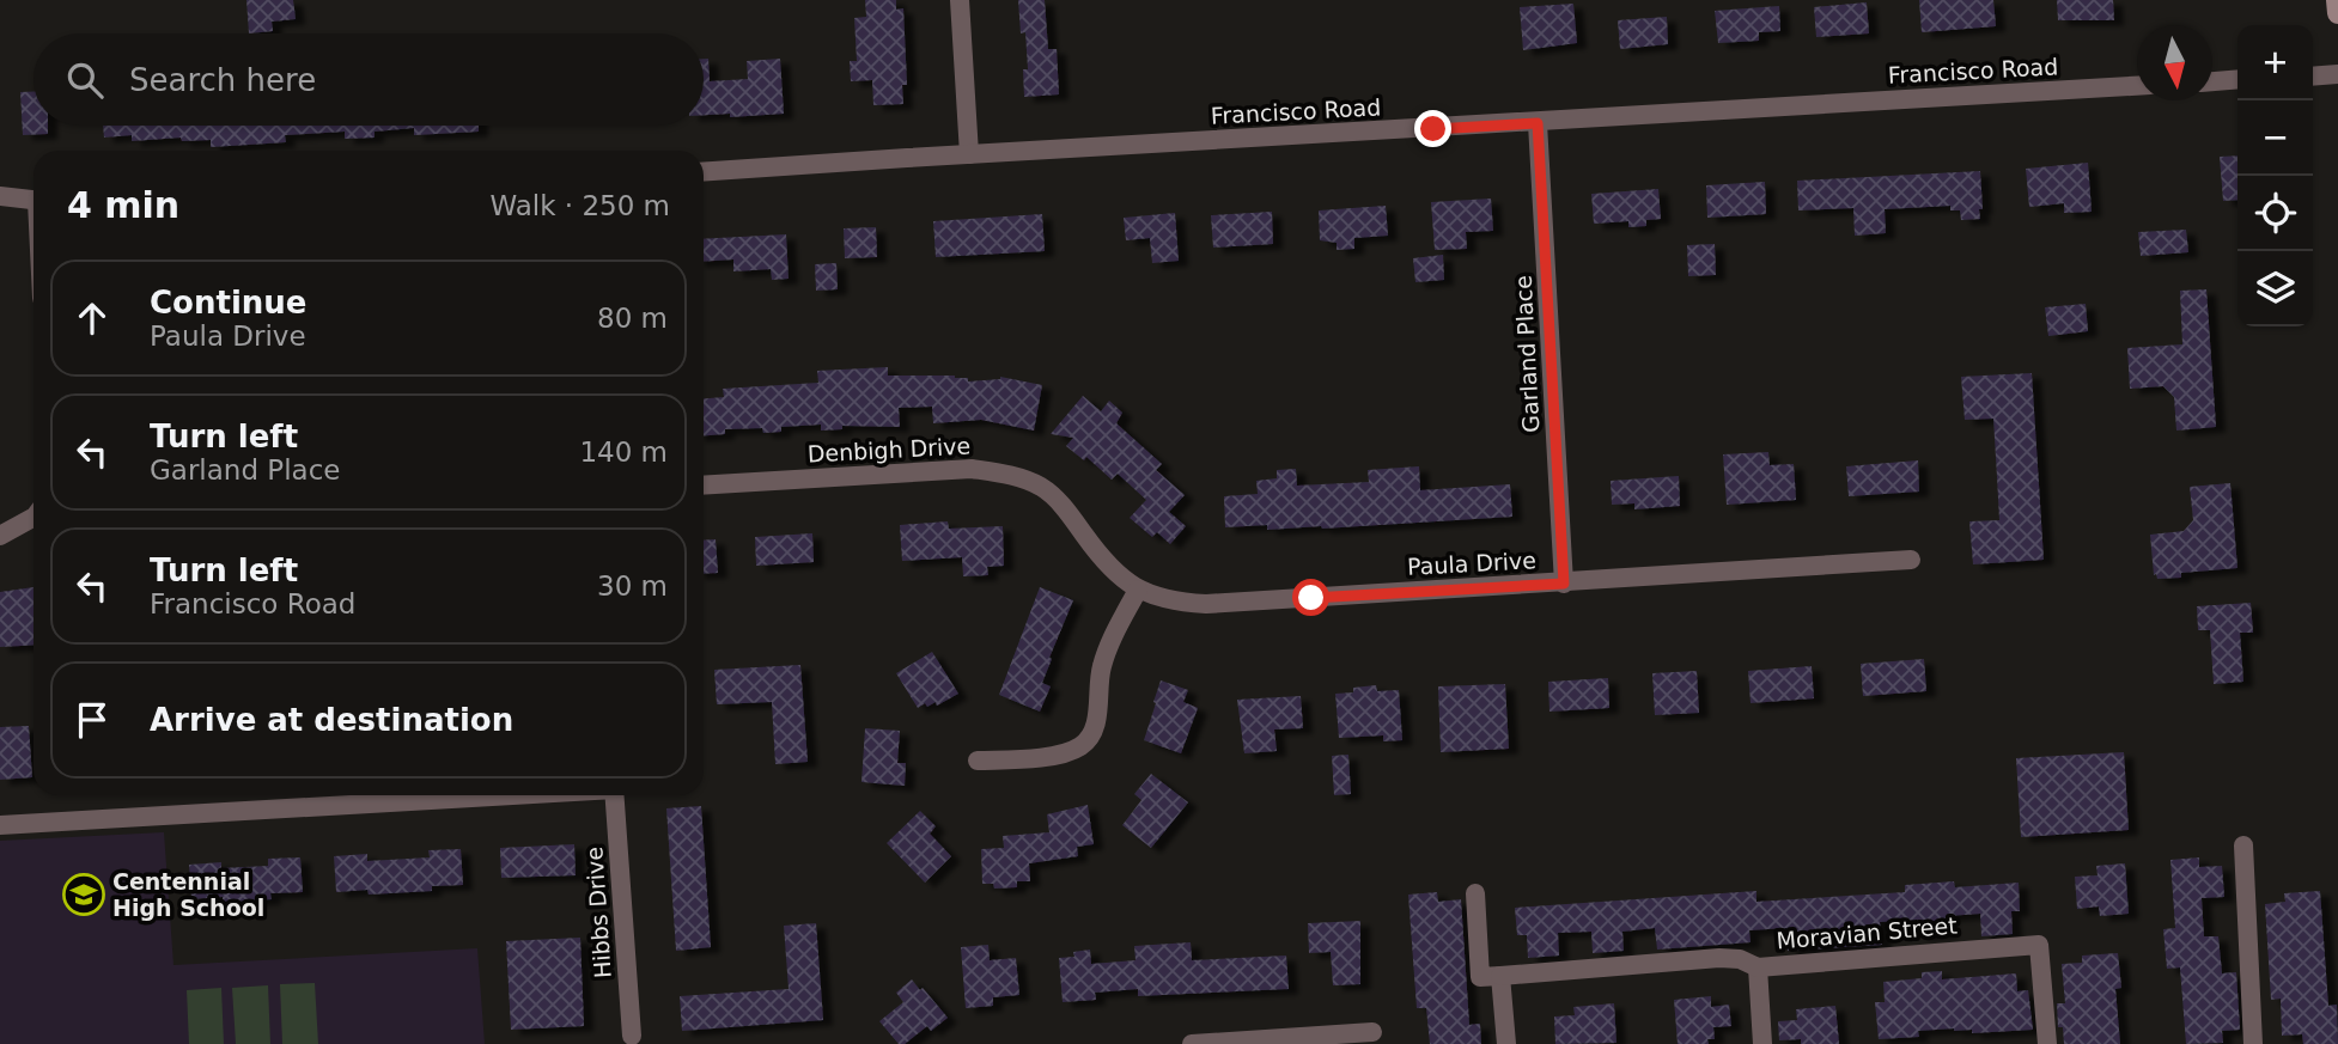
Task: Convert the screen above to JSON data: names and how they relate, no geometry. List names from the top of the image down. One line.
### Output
{"streets":{"street":["Francisco Road","Garland Place","Denbigh Drive","Paula Drive","Hibbs Drive","Moravian Street"]},"crossings":[["Francisco Road","Garland Place"],["Garland Place","Paula Drive"],["Denbigh Drive","Paula Drive"]],"places":{"school or university":["Centennial High School"]},"north":"bottom","page":{"map_buttons":["+","−"],"search":"Search here","heading":["4 min","Walk · 250 m"],"list":[["Continue","Paula Drive","80 m"],["Turn left","Garland Place","140 m"],["Turn left","Francisco Road","30 m"],"Arrive at destination"]}}
